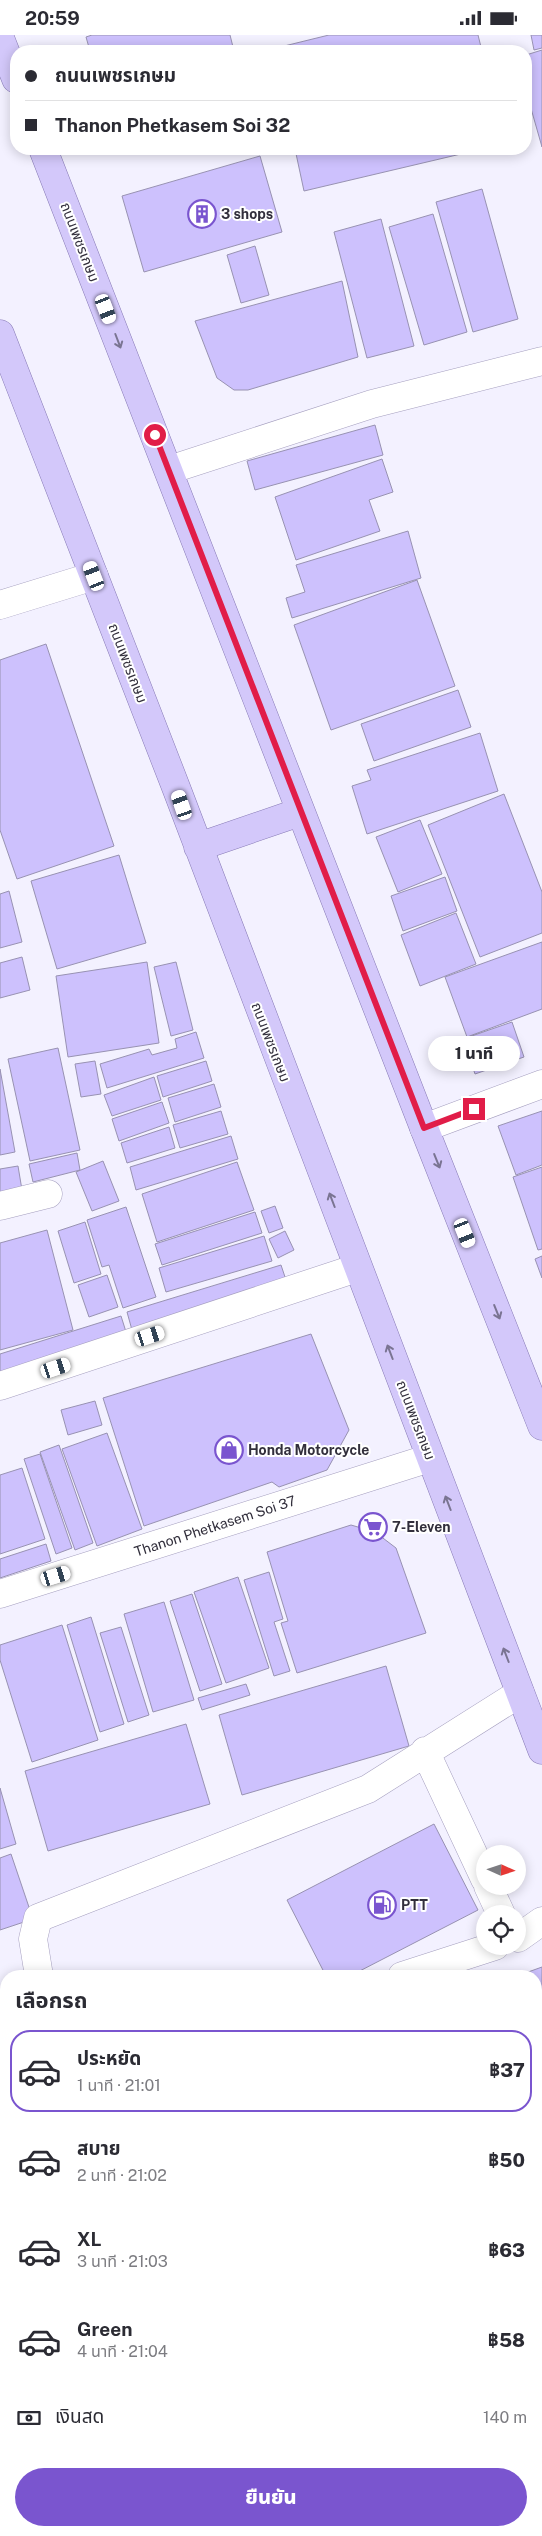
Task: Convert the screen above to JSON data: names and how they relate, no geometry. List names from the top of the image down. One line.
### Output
{"streets":{"main road":["ถนนเพชรเกษม"],"street":["Thanon Phetkasem Soi 37"]},"crossings":[["ถนนเพชรเกษม","Thanon Phetkasem Soi 37"]],"places":{"building":["3 shops"],"shop":["Honda Motorcycle"],"supermarket":["7-Eleven"],"fuel station":["PTT"]},"north":"right","page":{"status":"20:59","banner":["ถนนเพชรเกษม","Thanon Phetkasem Soi 32"],"bubble":"1 นาที","heading":"เลือกรถ","list":[{"name":"ประหยัด","note":"1 นาที · 21:01","value":"฿37"},{"name":"สบาย","note":"2 นาที · 21:02","value":"฿50"},{"name":"XL","note":"3 นาที · 21:03","value":"฿63"},{"name":"Green","note":"4 นาที · 21:04","value":"฿58"}],"pay":["เงินสด","140 m"],"buttons":"ยืนยัน"}}
